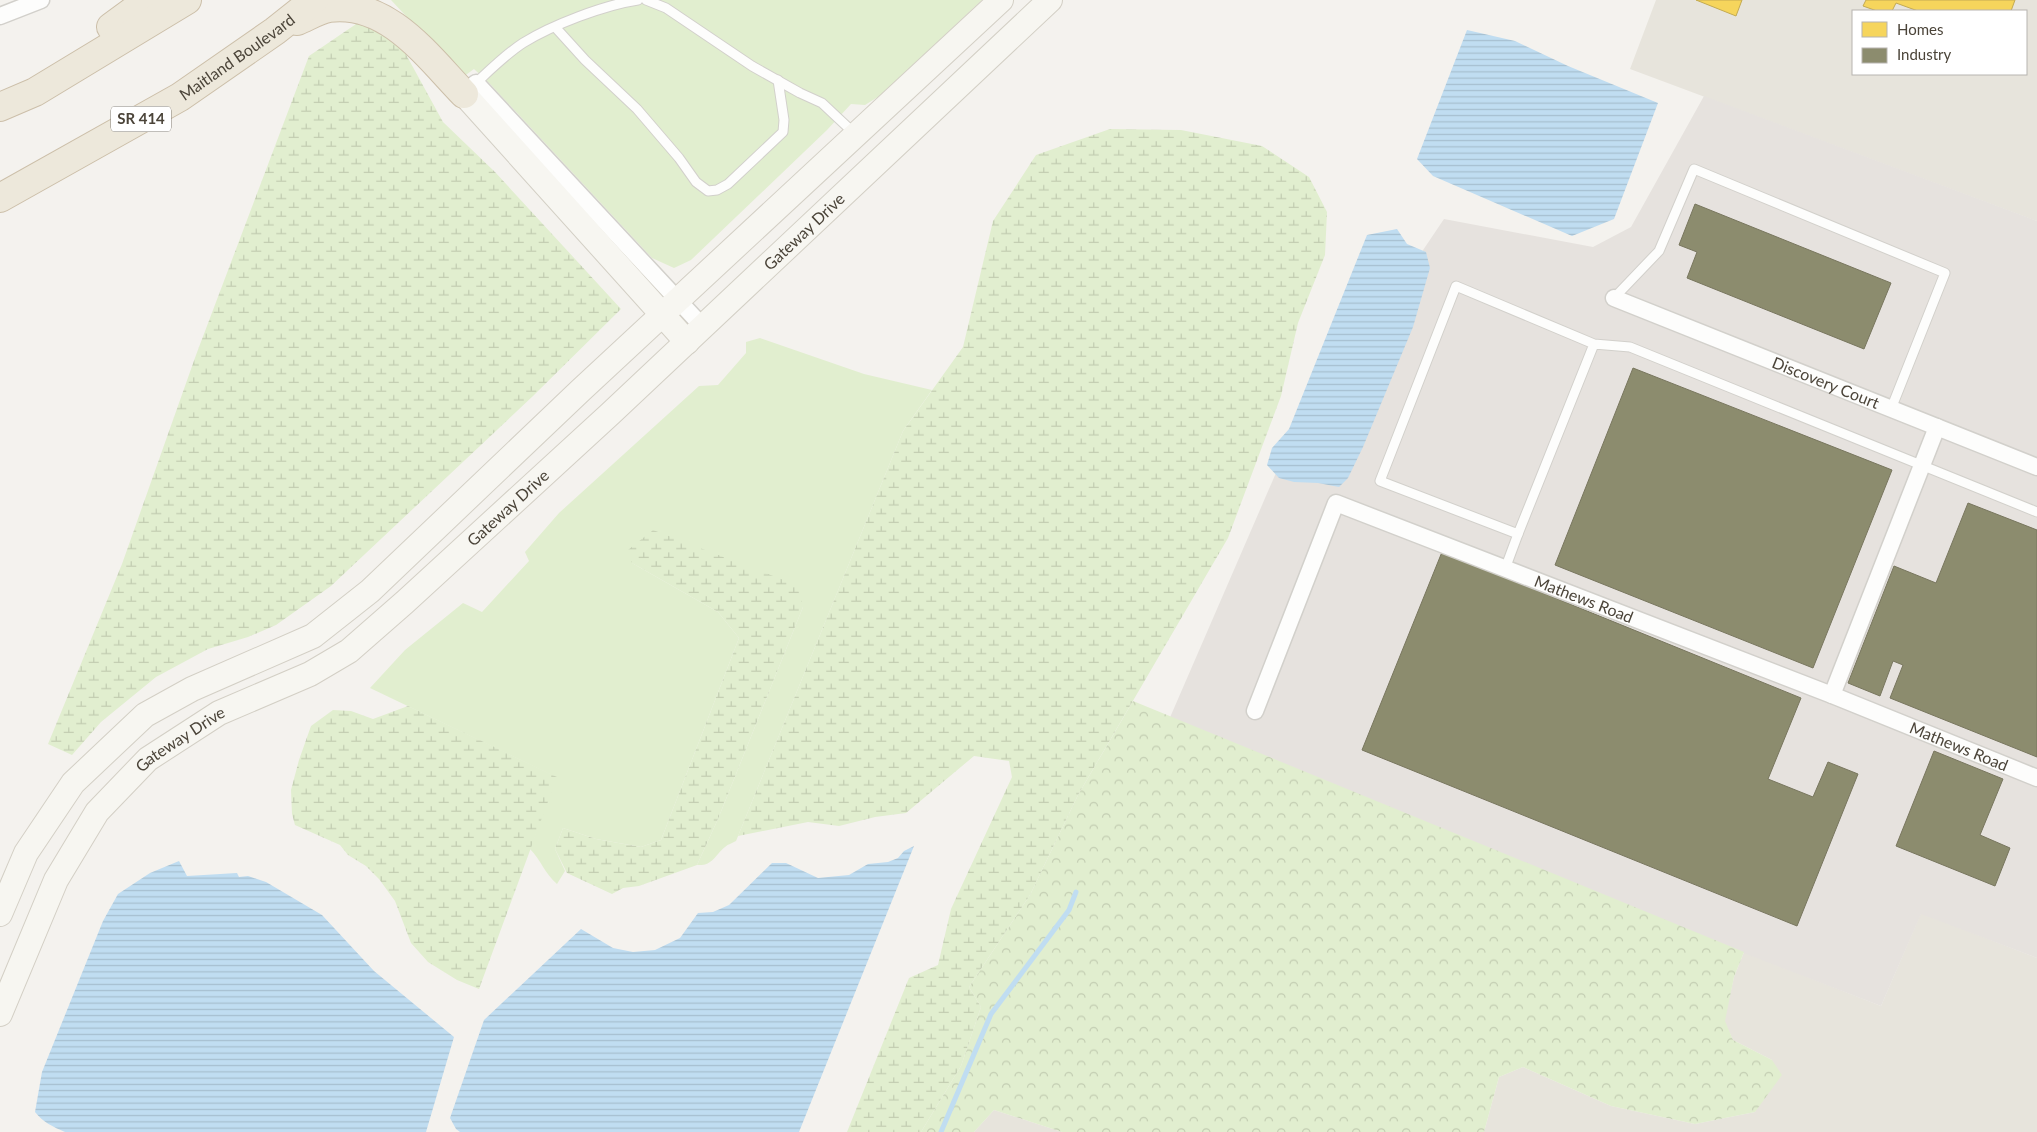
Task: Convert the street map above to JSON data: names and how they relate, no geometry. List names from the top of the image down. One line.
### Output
{"streets":{"highway":["Maitland Boulevard","SR 414"],"street":["Gateway Drive","Discovery Court","Mathews Road"]},"legend":["Homes","Industry"]}
